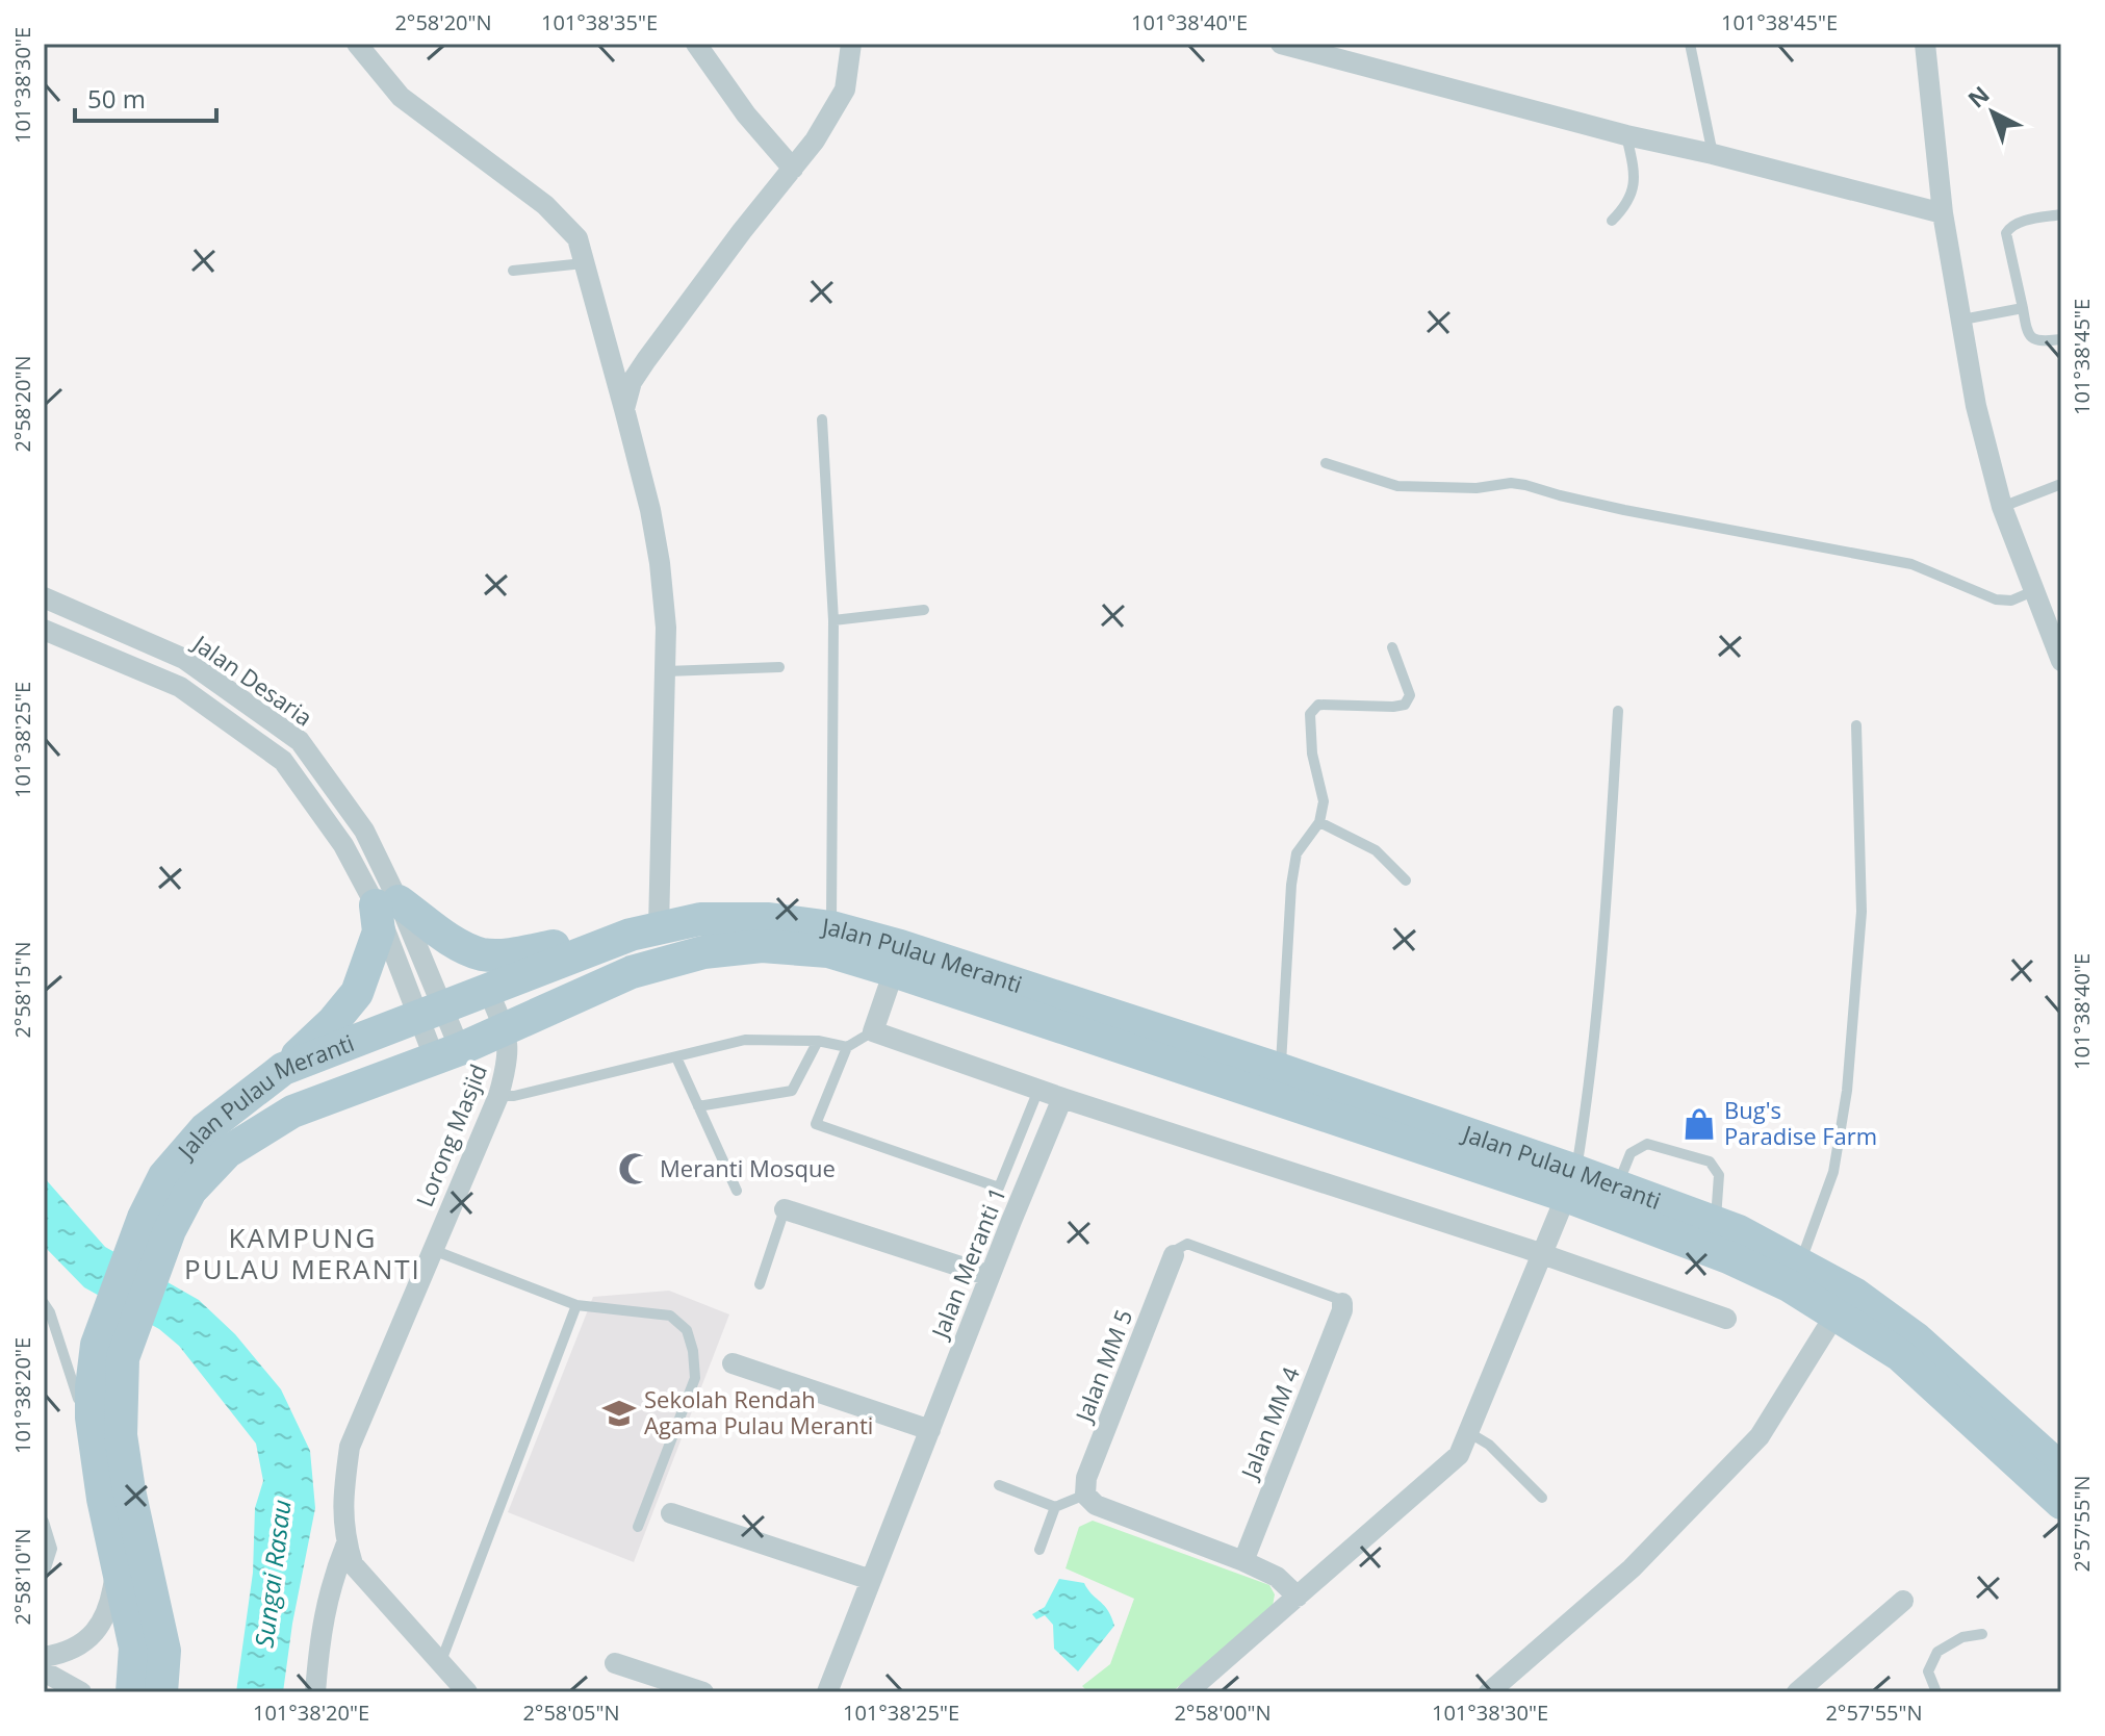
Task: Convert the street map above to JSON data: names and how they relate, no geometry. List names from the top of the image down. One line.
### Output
{"streets":{"main road":["Jalan Pulau Meranti"],"street":["Jalan Desaria","Lorong Masjid","Jalan Meranti 1","Jalan MM 5","Jalan MM 4"]},"crossings":[["Jalan Desaria","Jalan Pulau Meranti"],["Jalan Pulau Meranti","Lorong Masjid"]],"districts":["KAMPUNG PULAU MERANTI"],"water":["Sungai Rasau"],"places":{"shop":["Bug's Paradise Farm"],"mosque":["Meranti Mosque"],"school or university":["Sekolah Rendah Agama Pulau Meranti"]},"scale_bar":"50 m","north":"top left","coordinates":["2°58'20\"N","101°38'35\"E","101°38'40\"E","101°38'45\"E","101°38'30\"E","101°38'25\"E","2°58'15\"N","101°38'20\"E","2°57'55\"N","2°58'10\"N","2°58'05\"N","2°58'00\"N"]}
